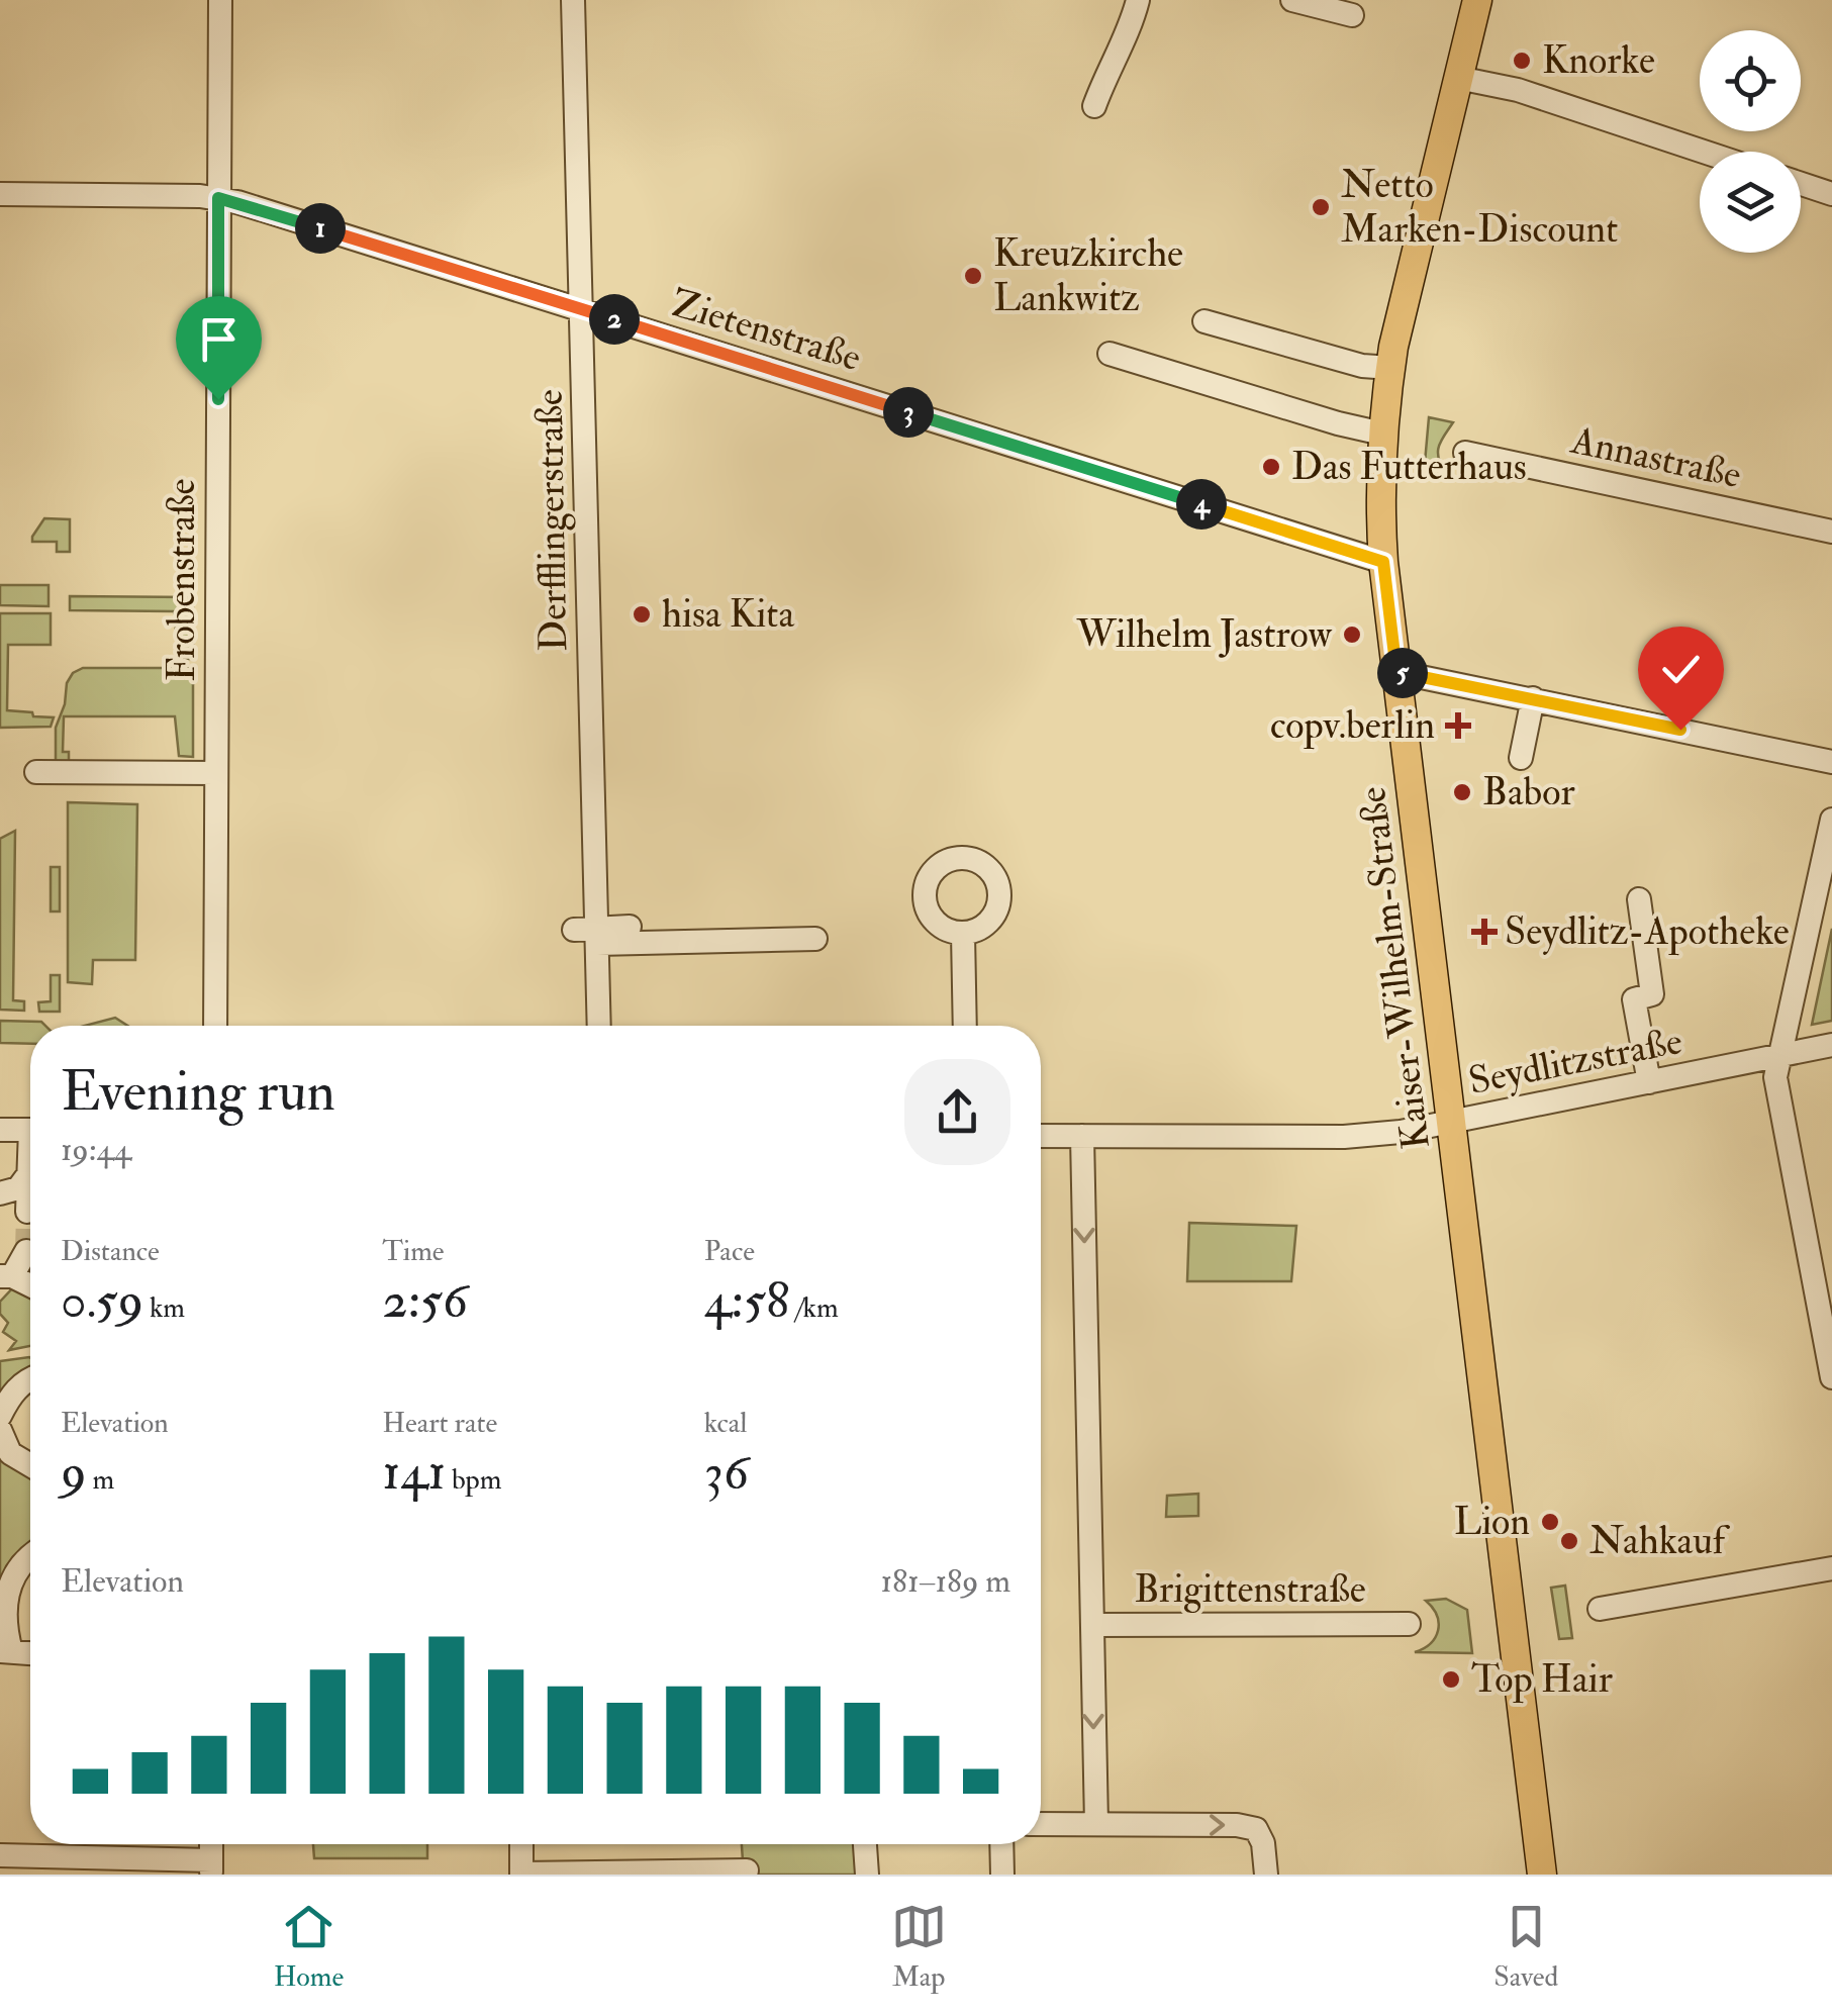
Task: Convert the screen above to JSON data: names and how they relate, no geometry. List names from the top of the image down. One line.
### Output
{"streets":{"main road":["Kaiser-Wilhelm-Straße"],"street":["Zietenstraße","Annastraße","Derfflingerstraße","Frobenstraße","Seydlitzstraße","Brigittenstraße"]},"crossings":[["Zietenstraße","Derfflingerstraße"],["Zietenstraße","Frobenstraße"],["Zietenstraße","Kaiser-Wilhelm-Straße"],["Kaiser-Wilhelm-Straße","Seydlitzstraße"]],"places":{"other":["Knorke","Netto Marken-Discount","Kreuzkirche Lankwitz","Das Futterhaus","hisa Kita","Wilhelm Jastrow","Babor","Lion","Nahkauf","Top Hair"],"health":["copv.berlin","Seydlitz-Apotheke"]},"page":{"pins":["1","2","3","4","5"],"heading":["Evening run","19:44"],"stats":[["Distance","0.59 km"],["Time","2:56"],["Pace","4:58 /km"],["Elevation","9 m"],["Heart rate","141 bpm"],["kcal","36"]],"chart":["Elevation","181–189 m"],"tabs":["Home","Map","Saved"]}}
